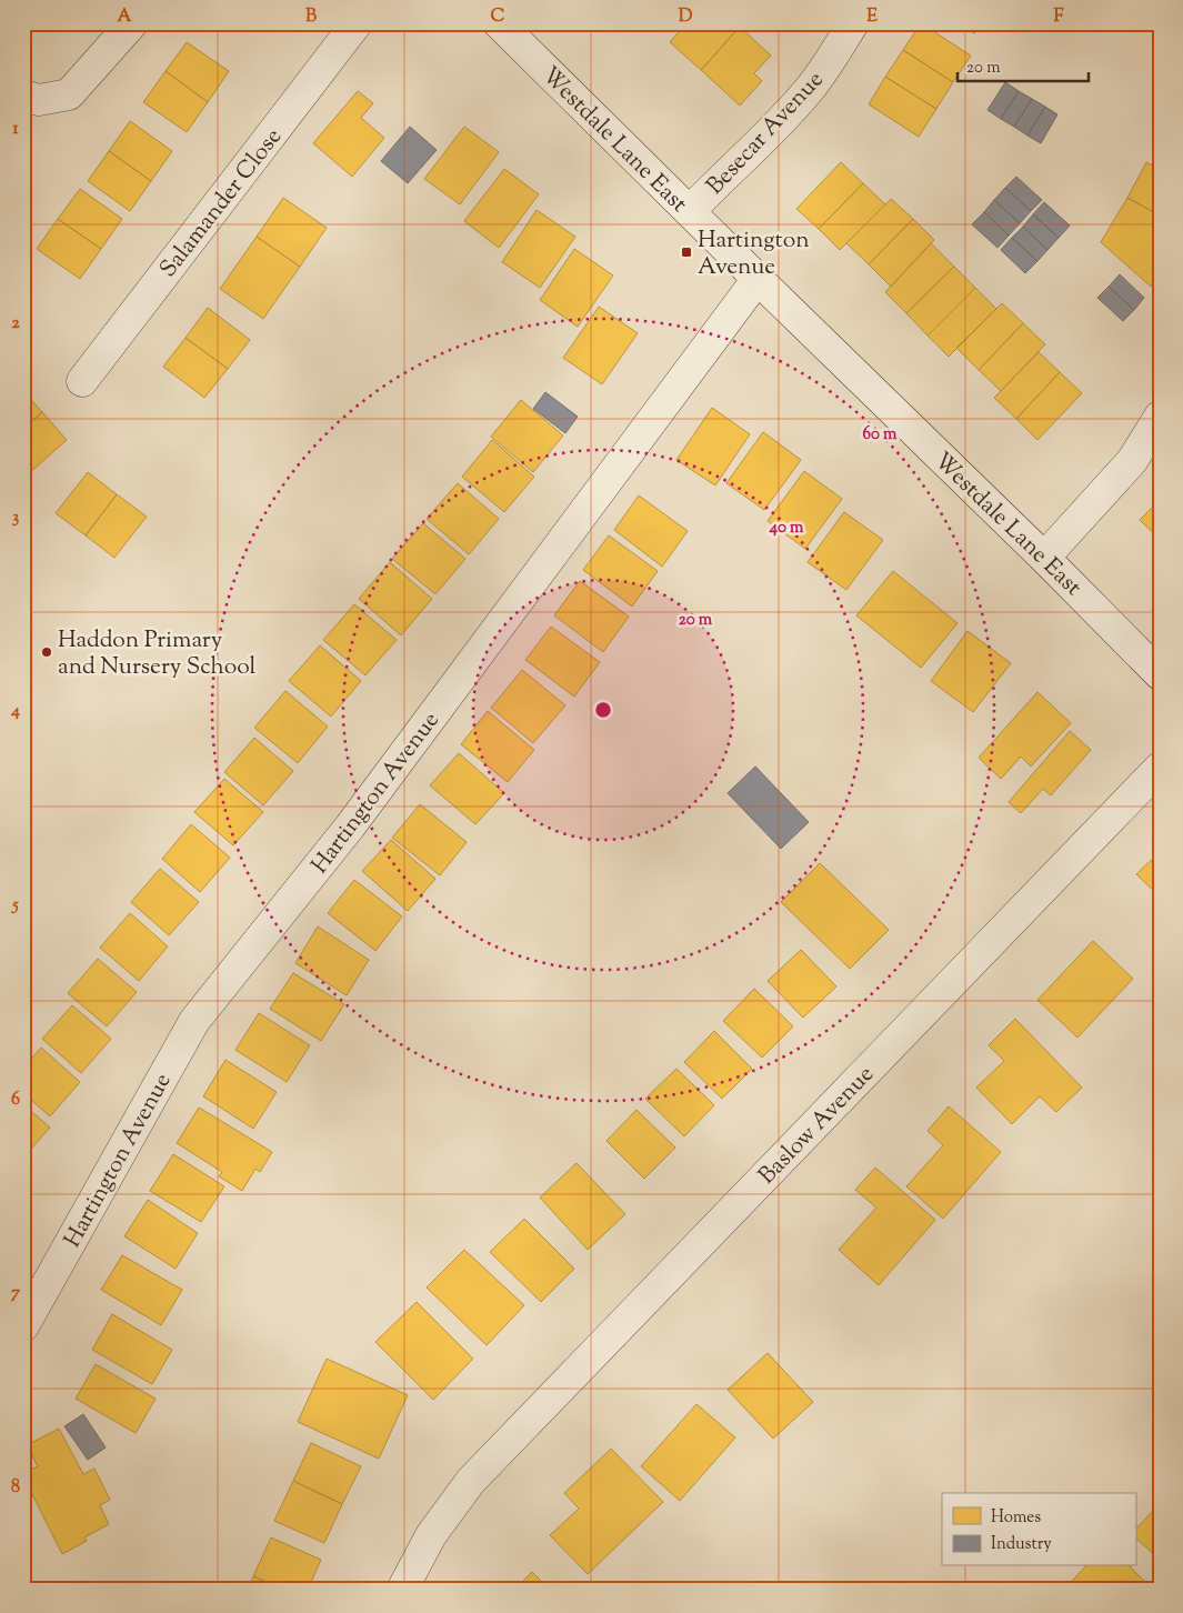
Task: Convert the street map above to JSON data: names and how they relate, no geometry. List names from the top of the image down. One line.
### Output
{"streets":{"street":["Besecar Avenue","Westdale Lane East","Salamander Close","Hartington Avenue","Baslow Avenue"]},"crossings":[["Besecar Avenue","Westdale Lane East"],["Westdale Lane East","Hartington Avenue"]],"places":{"transit":["Hartington Avenue"],"other":["Haddon Primary and Nursery School"]},"legend":["Homes","Industry"],"scale_bar":"20 m","grid":{"columns":["A","B","C","D","E","F"],"rows":["1","2","3","4","5","6","7","8"]},"rings":["60 m","40 m","20 m"]}
